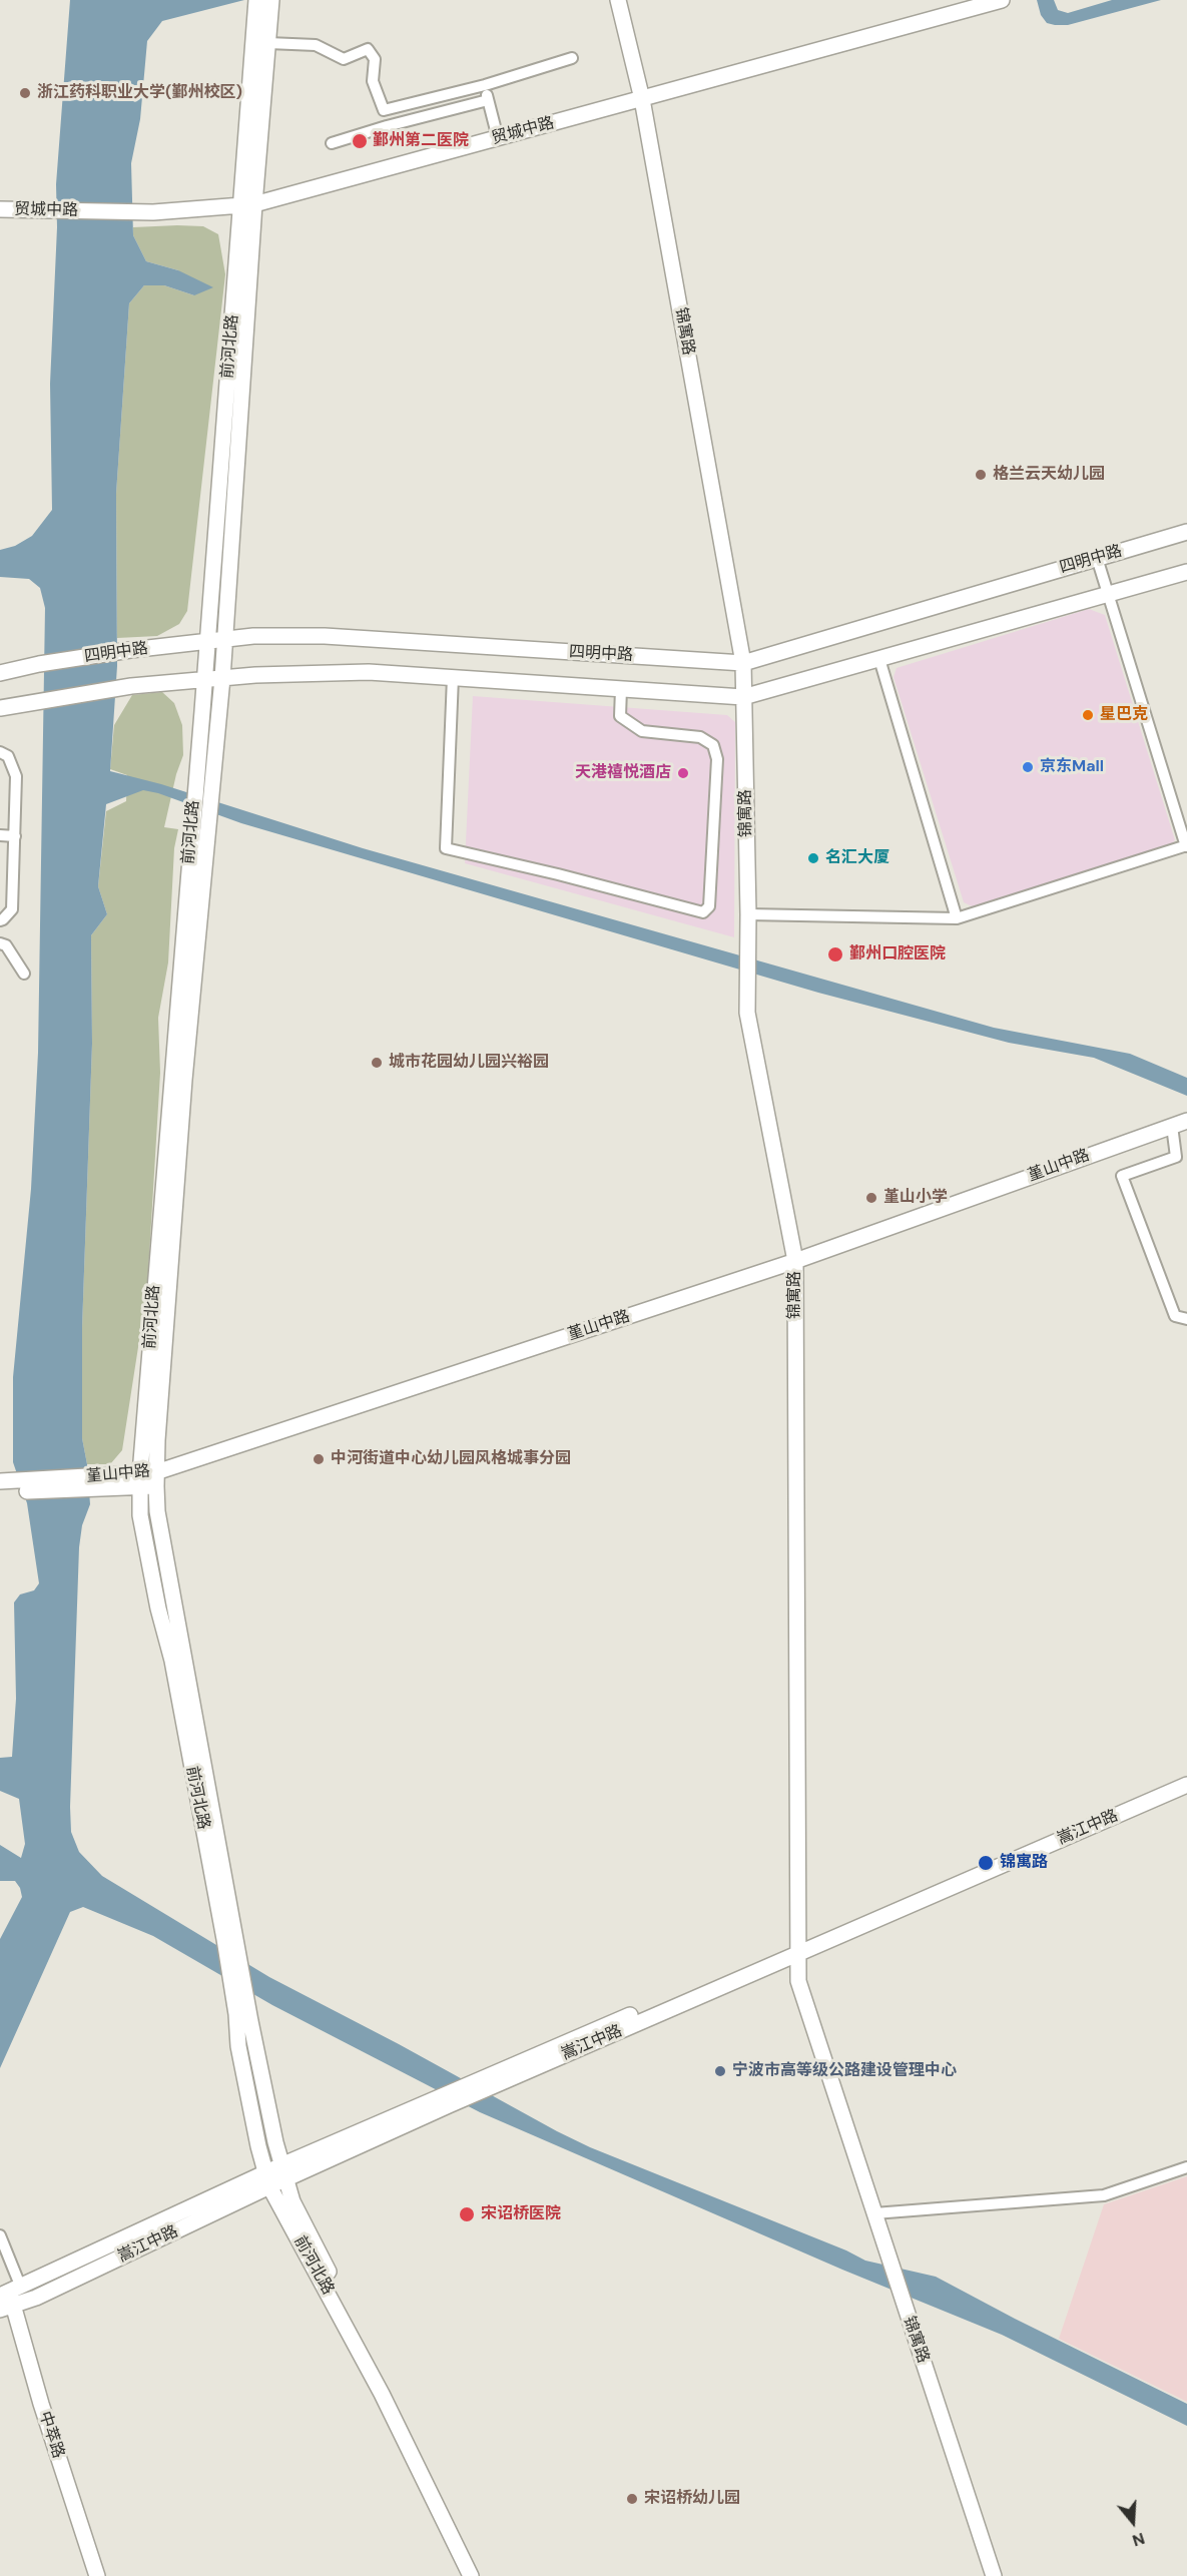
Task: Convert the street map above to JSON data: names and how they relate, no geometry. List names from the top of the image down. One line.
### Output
{"streets":{"main road":["贸城中路","锦寓路","前河北路","四明中路","堇山中路","嵩江中路","中萃路"]},"crossings":[["贸城中路","锦寓路"],["贸城中路","前河北路"],["锦寓路","四明中路"],["锦寓路","堇山中路"],["锦寓路","嵩江中路"],["前河北路","四明中路"],["前河北路","堇山中路"],["前河北路","嵩江中路"],["嵩江中路","中萃路"]],"places":["浙江药科职业大学(鄞州校区)","鄞州第二医院","格兰云天幼儿园","星巴克","京东Mall","天港禧悦酒店","名汇大厦","鄞州口腔医院","城市花园幼儿园兴裕园","堇山小学","中河街道中心幼儿园风格城事分园","锦寓路","宁波市高等级公路建设管理中心","宋诏桥医院","宋诏桥幼儿园"],"north":"bottom"}
